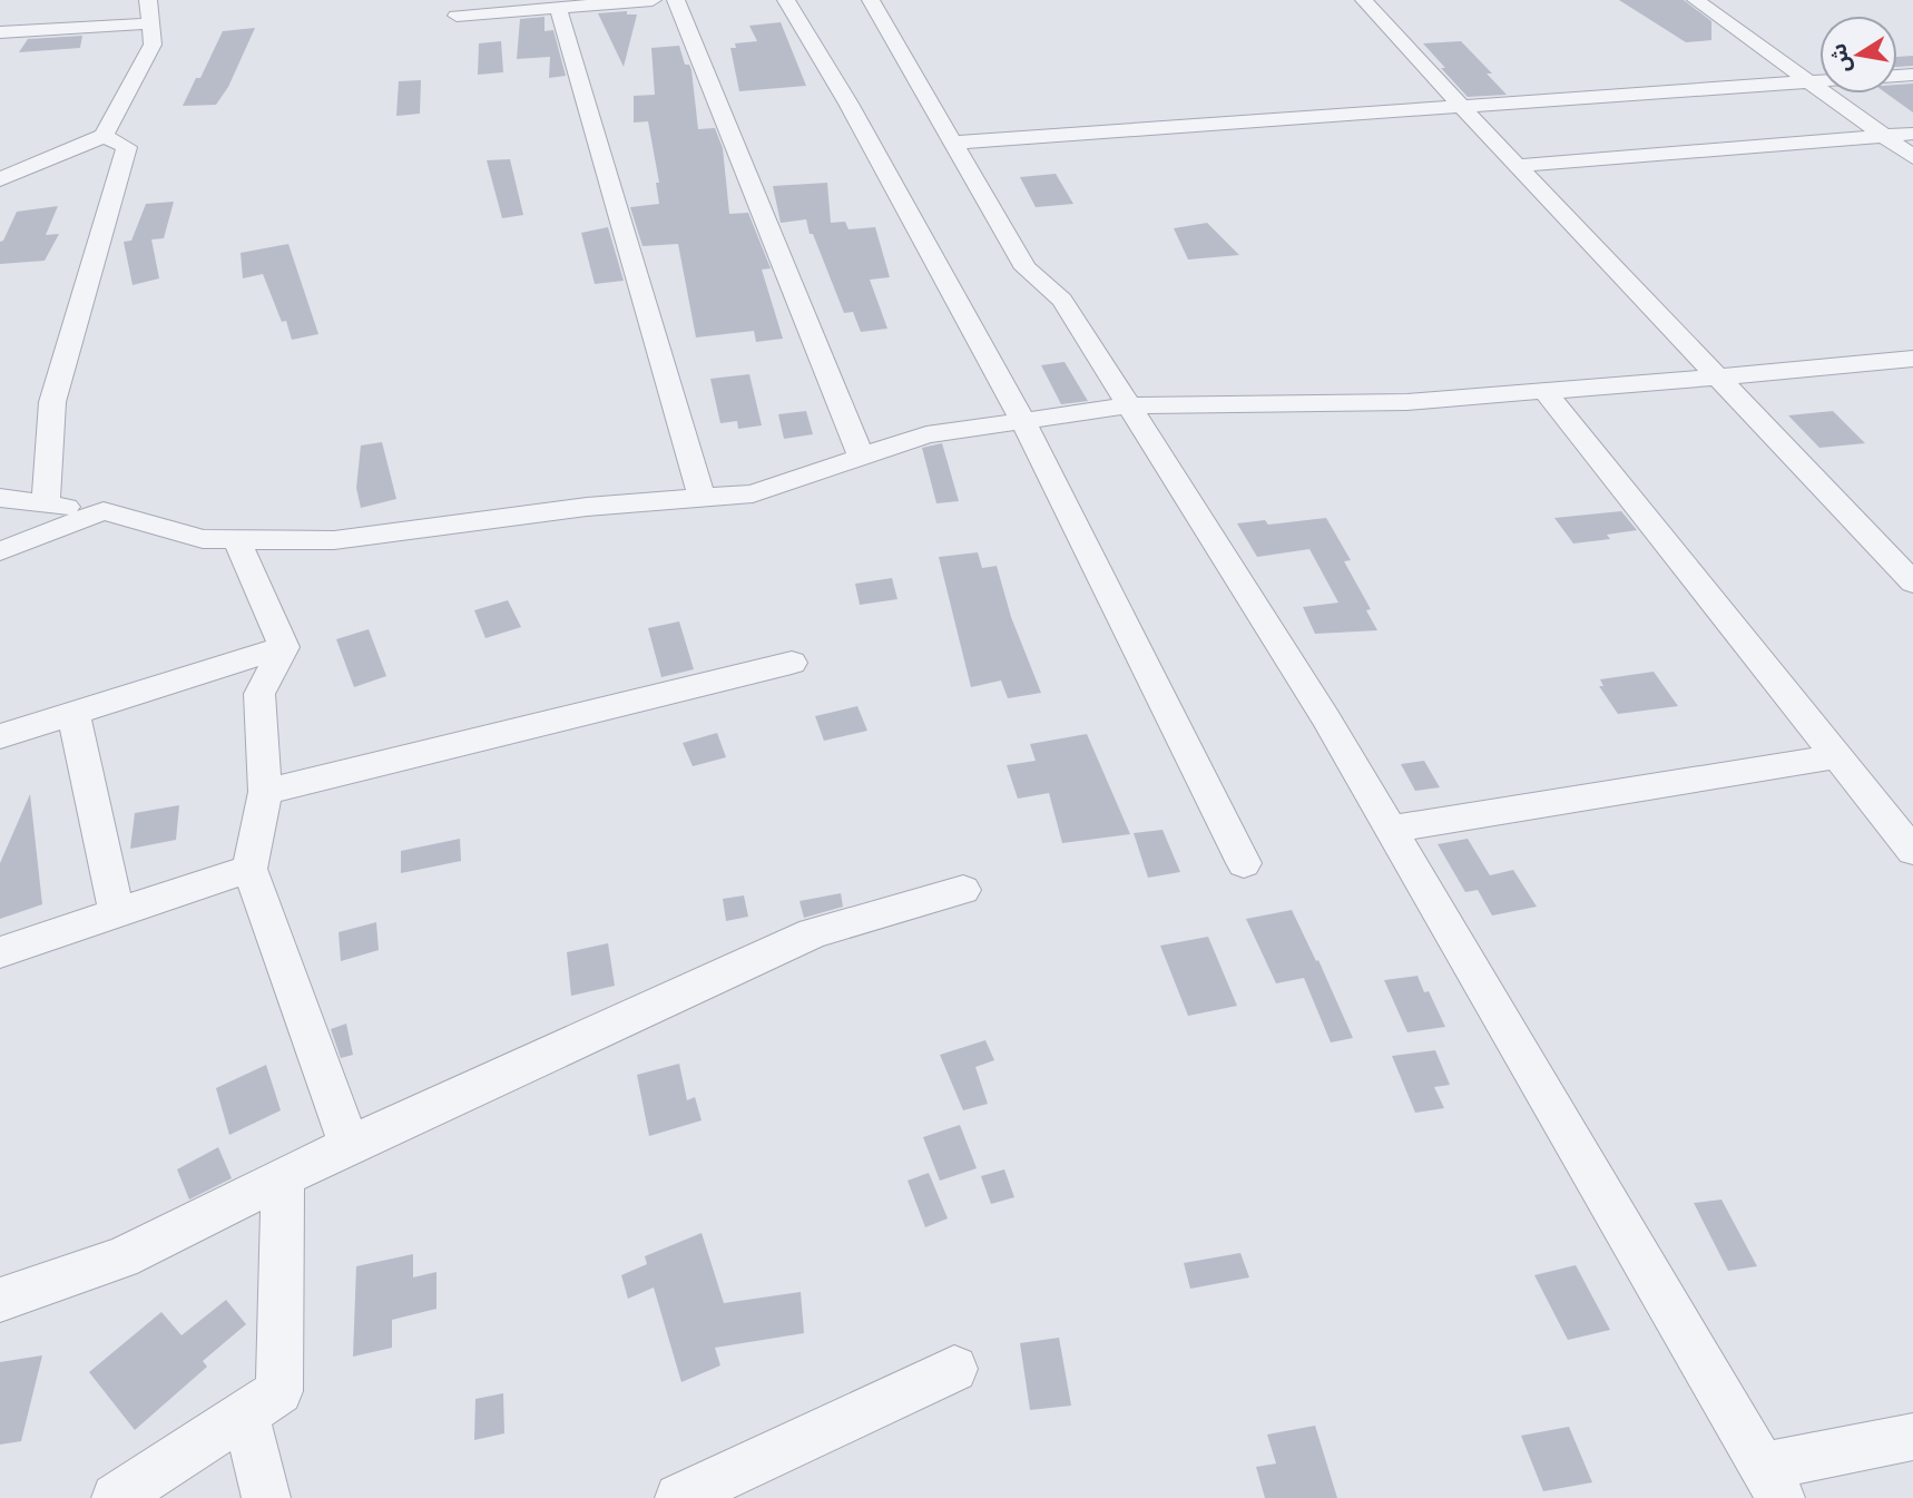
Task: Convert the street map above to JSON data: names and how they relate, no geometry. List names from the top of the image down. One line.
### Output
{"north":"left"}
